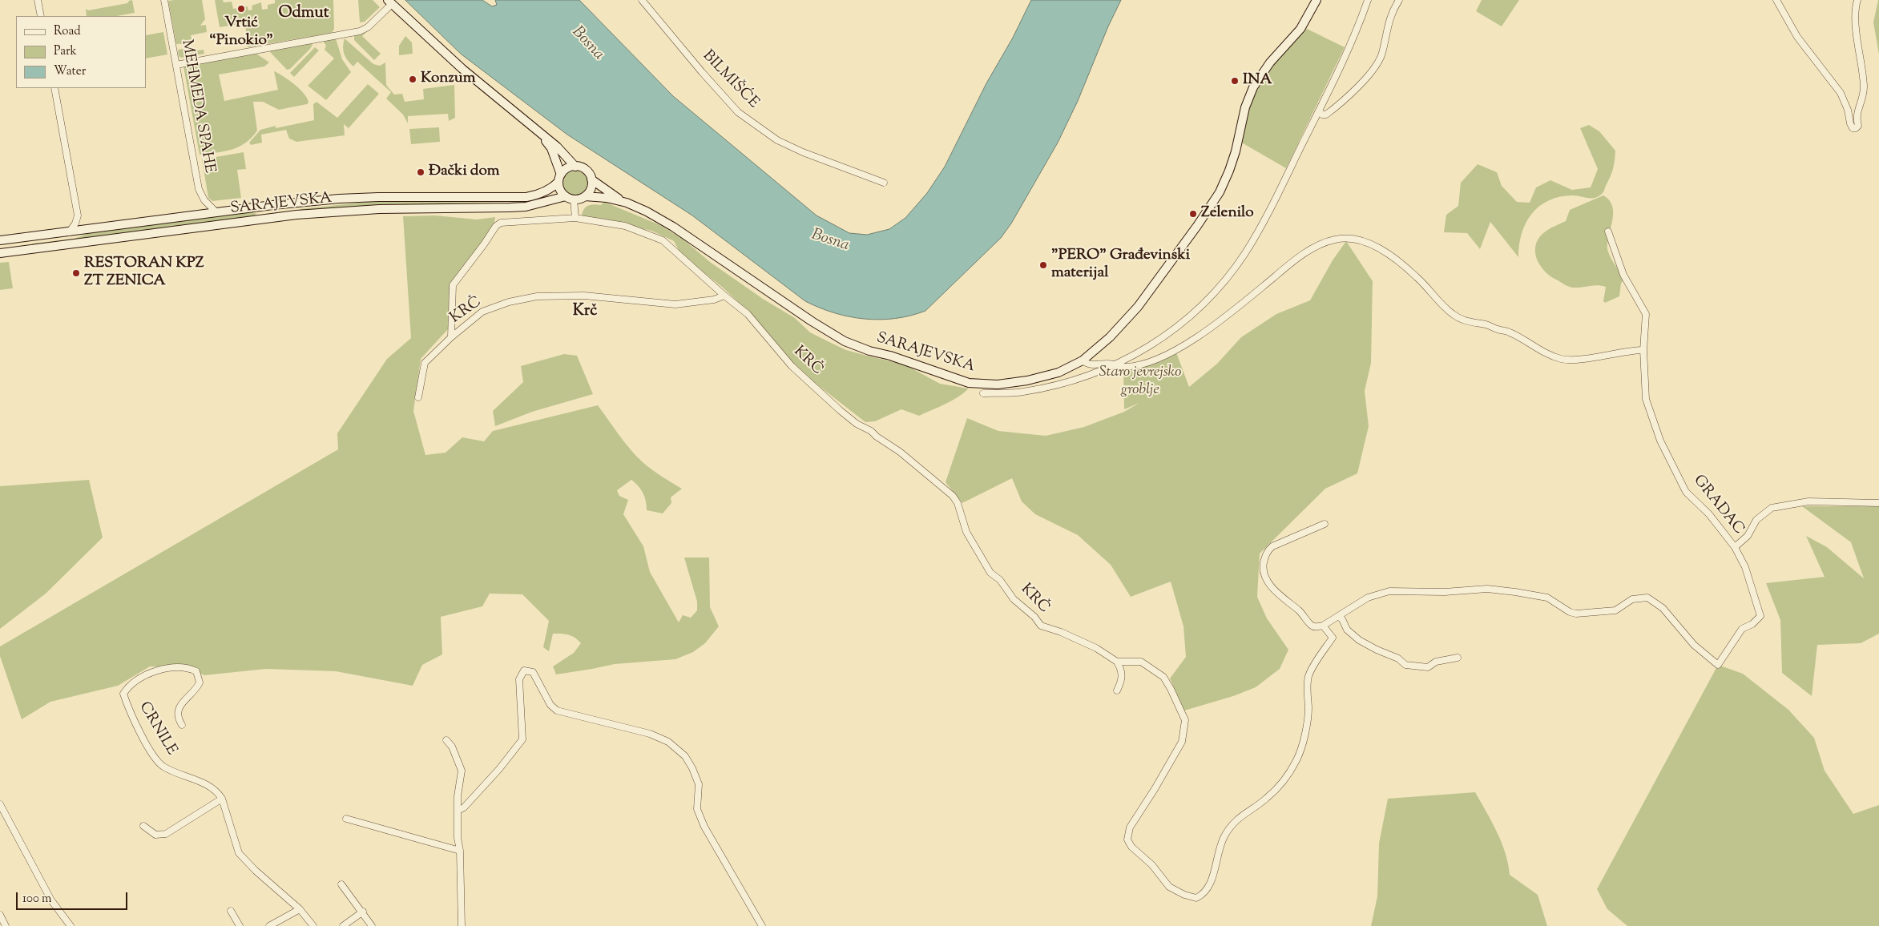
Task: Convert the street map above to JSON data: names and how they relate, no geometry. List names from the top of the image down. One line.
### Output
{"streets":{"main road":["SARAJEVSKA"],"street":["BILMIŠĆE","MEHMEDA SPAHE","KRČ","GRADAC","CRNILE"]},"crossings":[["MEHMEDA SPAHE","SARAJEVSKA"]],"districts":["Odmut","Krč"],"water":["Bosna"],"parks":["Staro jevrejsko groblje"],"places":["Vrtić “Pinokio”","Konzum","INA","Đački dom","Zelenilo","\"PERO\" Građevinski materijal","RESTORAN KPZ ZT ZENICA"],"legend":["Road","Park","Water"],"scale_bar":"100 m"}
